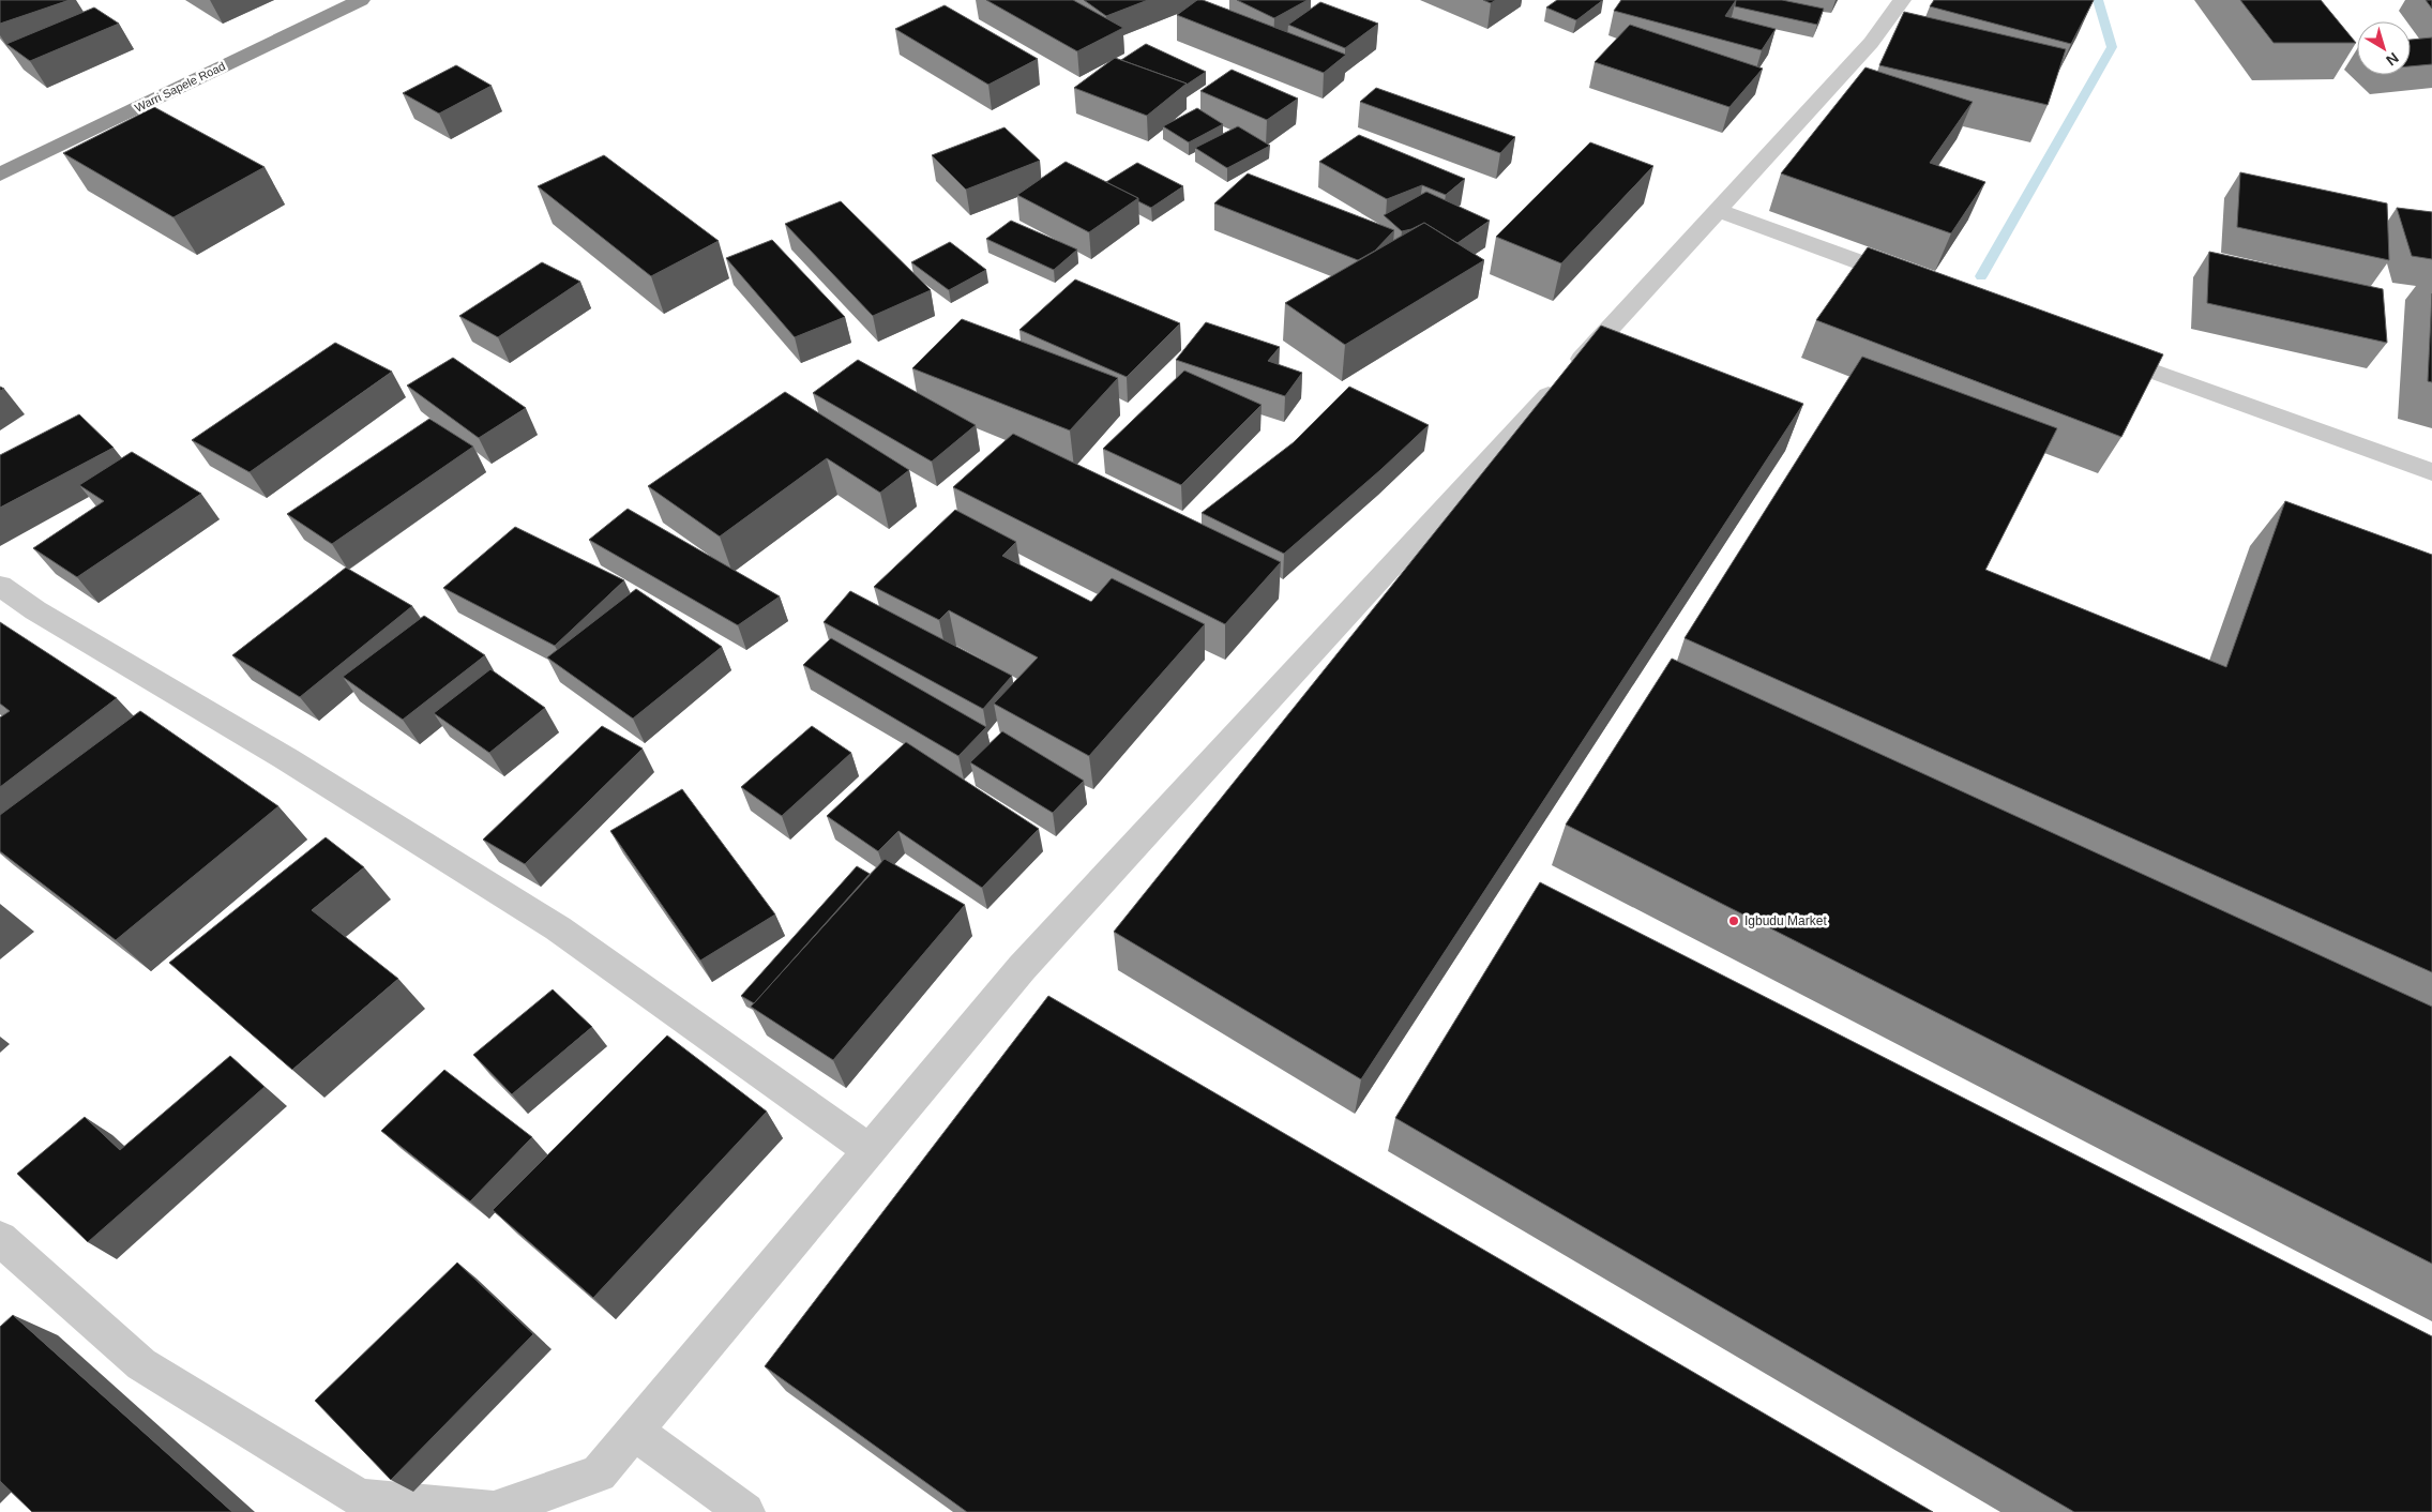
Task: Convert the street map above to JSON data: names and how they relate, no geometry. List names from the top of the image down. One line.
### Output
{"streets":{"highway":["Warri Sapele Road"]},"places":["Igbudu Market"],"north":"bottom right"}
